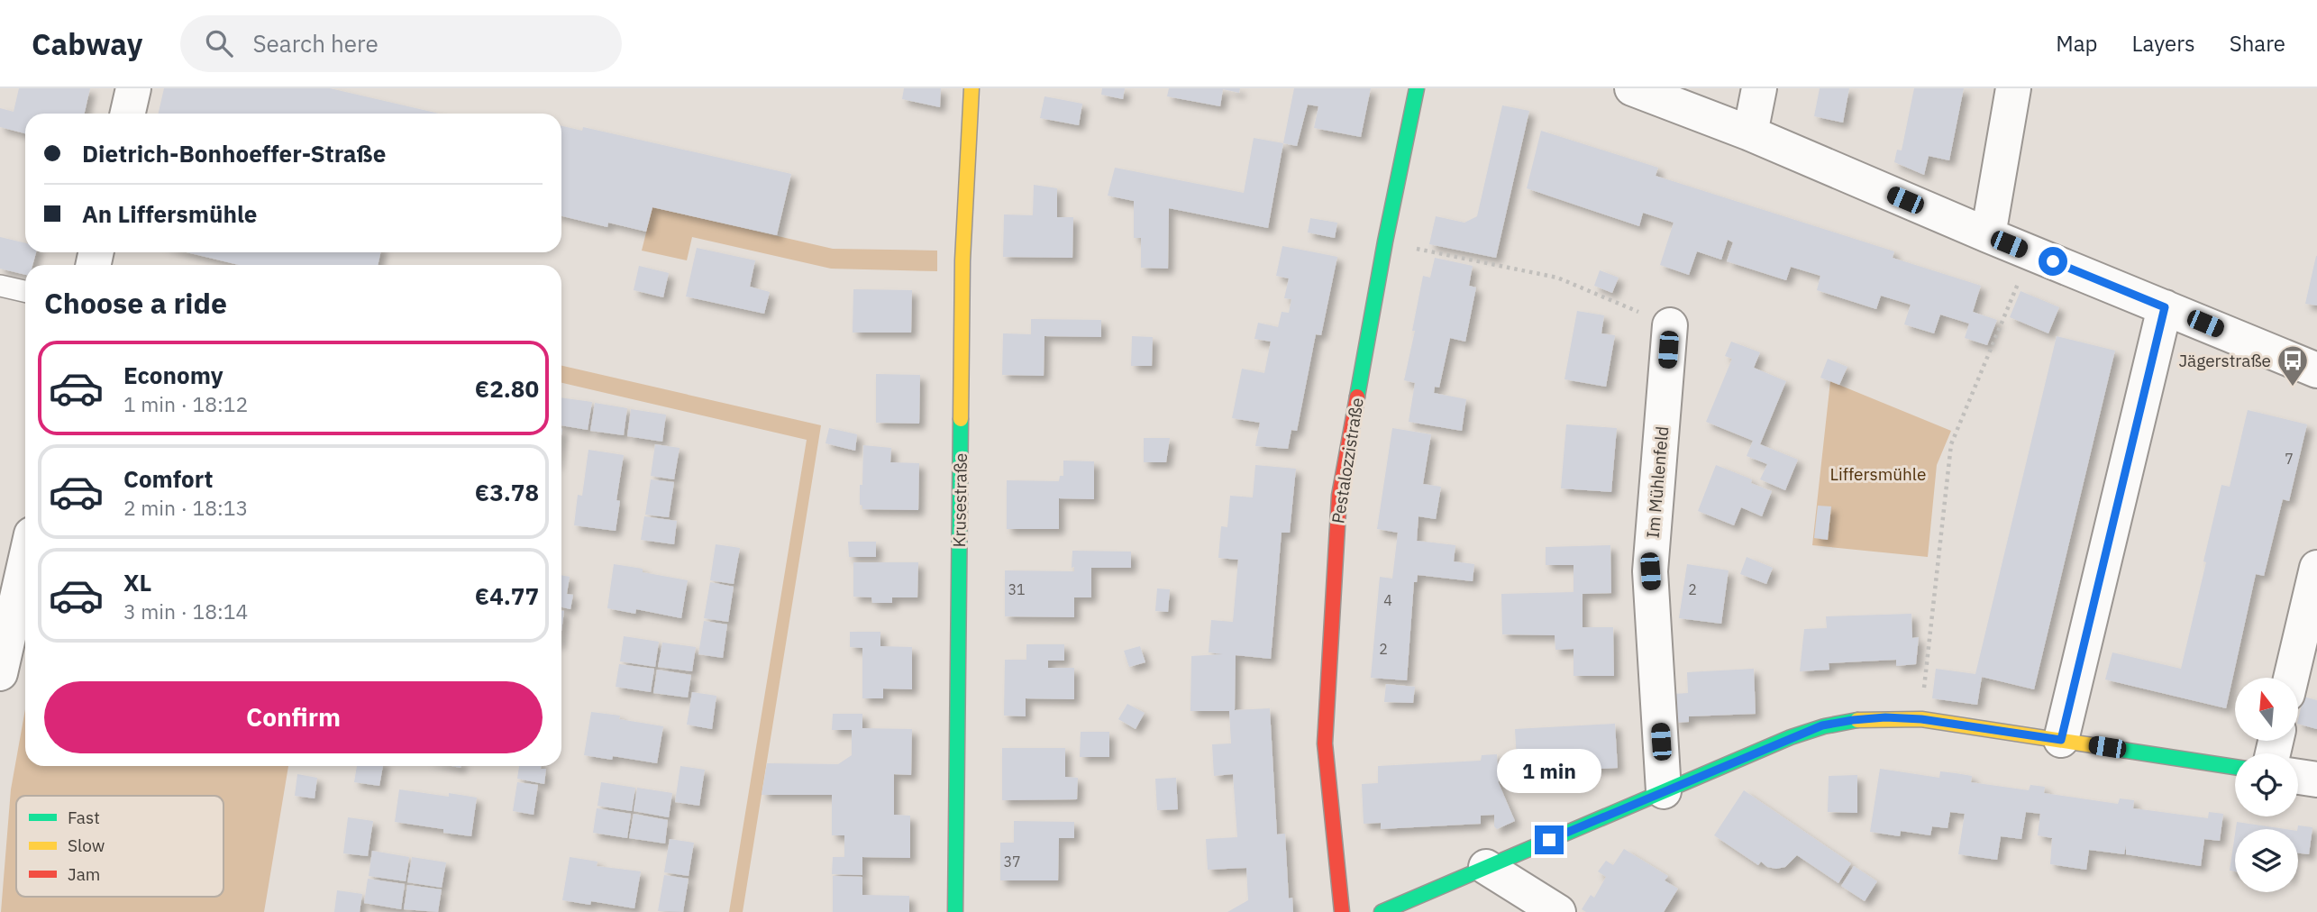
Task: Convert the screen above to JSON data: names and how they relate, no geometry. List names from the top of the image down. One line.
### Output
{"streets":{"street":["Pestalozzistraße","Im Mühlenfeld","Krusestraße"]},"parks":["Liffersmühle"],"places":{"bus stop":["Jägerstraße"]},"house_numbers":["7","31","2","4","2","37"],"legend":["Fast","Slow","Jam"],"north":"top","page":{"header":"Cabway","search":"Search here","nav":["Map","Layers","Share"],"banner":["Dietrich-Bonhoeffer-Straße","An Liffersmühle"],"heading":"Choose a ride","list":[{"name":"Economy","note":"1 min · 18:12","value":"€2.80"},{"name":"Comfort","note":"2 min · 18:13","value":"€3.78"},{"name":"XL","note":"3 min · 18:14","value":"€4.77"}],"buttons":"Confirm","bubble":"1 min"}}
